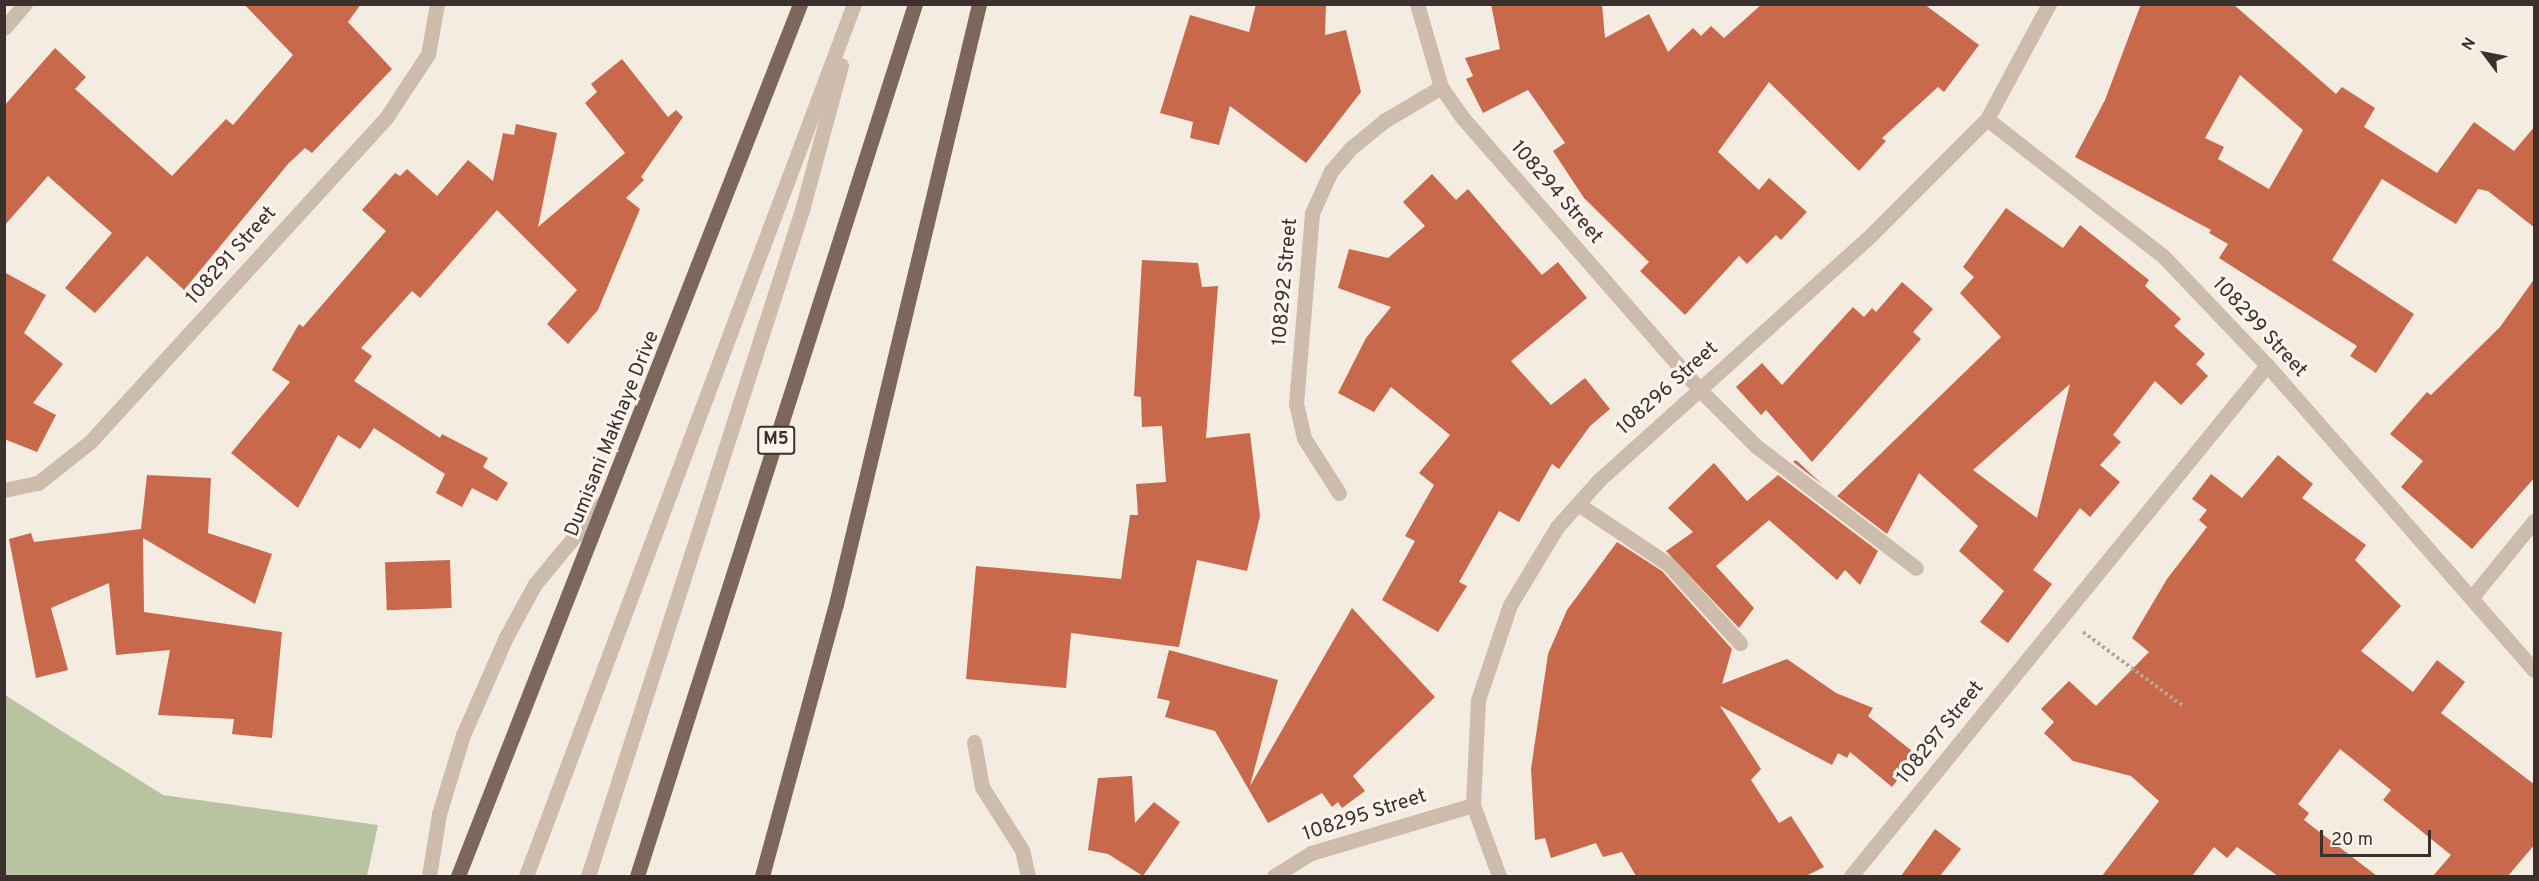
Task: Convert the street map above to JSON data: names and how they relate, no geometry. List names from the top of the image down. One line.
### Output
{"streets":{"main road":["Dumisani Makhaye Drive","M5"],"street":["108294 Street","108291 Street","108292 Street","108299 Street","108296 Street","108297 Street","108295 Street"]},"crossings":[["108294 Street","108292 Street"],["108294 Street","108296 Street"],["108299 Street","108296 Street"],["108299 Street","108297 Street"],["108296 Street","108295 Street"]],"scale_bar":"20 m","north":"top left"}
